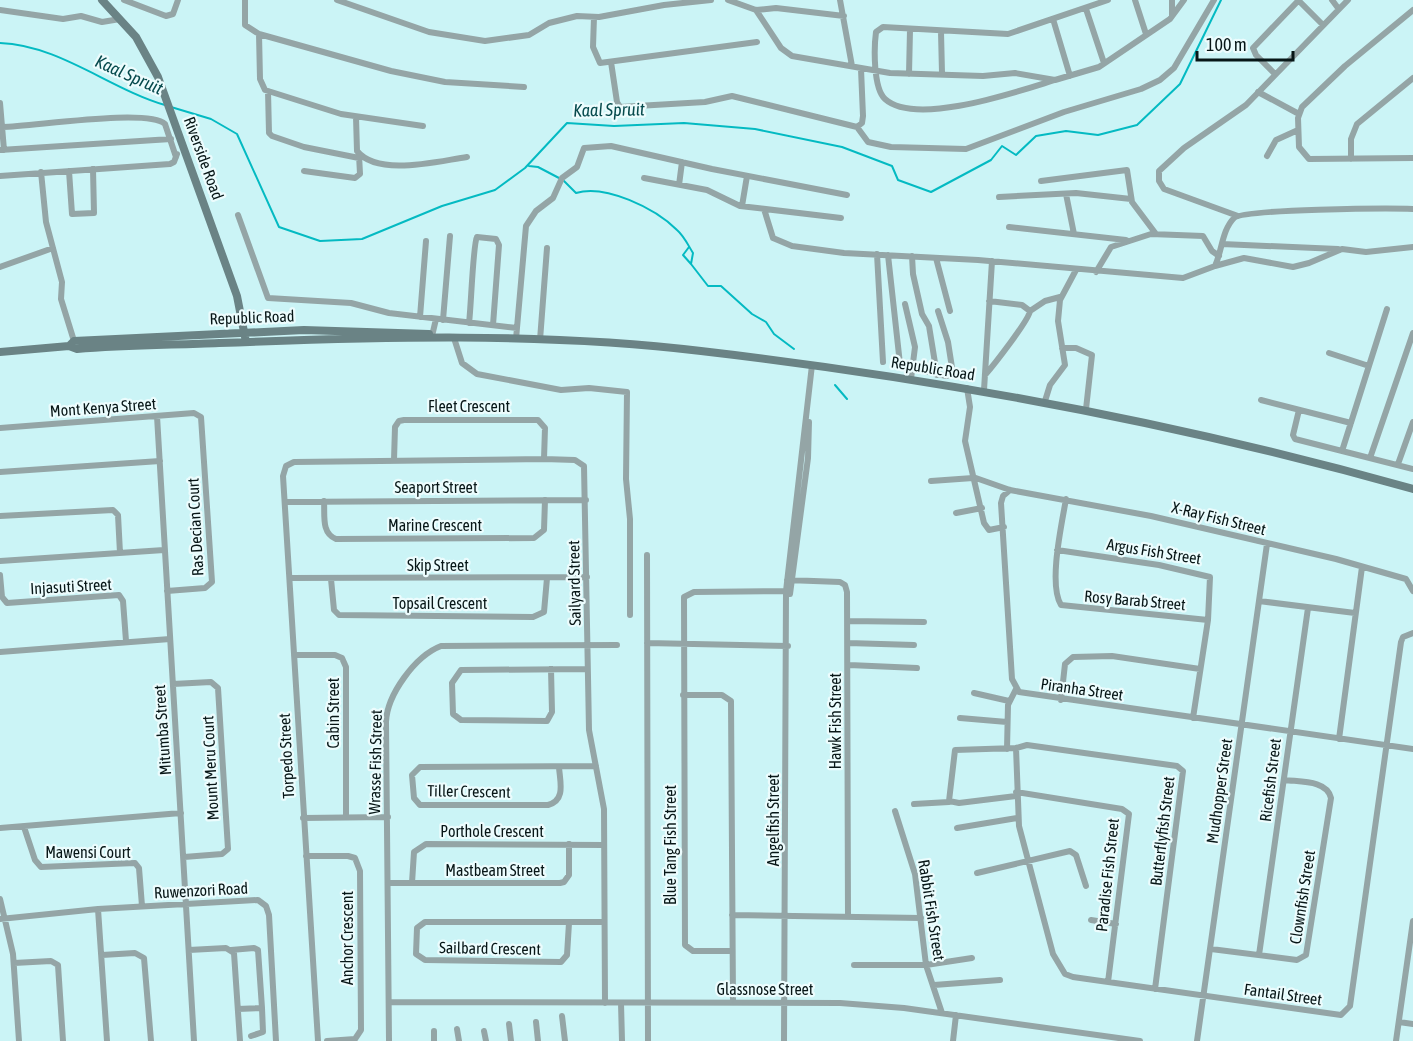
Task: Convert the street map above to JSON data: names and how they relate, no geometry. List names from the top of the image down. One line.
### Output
{"streets":{"street":["Riverside Road","Republic Road","Fleet Crescent","Mont Kenya Street","Seaport Street","X-Ray Fish Street","Marine Crescent","Ras Decian Court","Argus Fish Street","Skip Street","Sailyard Street","Injasuti Street","Rosy Barab Street","Topsail Crescent","Piranha Street","Cabin Street","Hawk Fish Street","Mitumba Street","Torpedo Street","Wrasse Fish Street","Mount Meru Court","Ricefish Street","Tiller Crescent","Mudhopper Street","Angelfish Street","Porthole Crescent","Butterflyfish Street","Blue Tang Fish Street","Mawensi Court","Mastbeam Street","Paradise Fish Street","Ruwenzori Road","Clownfish Street","Rabbit Fish Street","Anchor Crescent","Sailbard Crescent","Glassnose Street","Fantail Street"]},"crossings":[["Riverside Road","Republic Road"],["Republic Road","Angelfish Street"],["Fleet Crescent","Sailyard Street"],["Mont Kenya Street","Ras Decian Court"],["Mont Kenya Street","Mitumba Street"],["Seaport Street","Marine Crescent"],["Seaport Street","Sailyard Street"],["Seaport Street","Torpedo Street"],["X-Ray Fish Street","Rosy Barab Street"],["X-Ray Fish Street","Piranha Street"],["X-Ray Fish Street","Mudhopper Street"],["Ras Decian Court","Mitumba Street"],["Argus Fish Street","Rosy Barab Street"],["Argus Fish Street","Piranha Street"],["Skip Street","Sailyard Street"],["Skip Street","Topsail Crescent"],["Skip Street","Torpedo Street"],["Sailyard Street","Torpedo Street"],["Sailyard Street","Wrasse Fish Street"],["Sailyard Street","Tiller Crescent"],["Sailyard Street","Porthole Crescent"],["Sailyard Street","Sailbard Crescent"],["Sailyard Street","Glassnose Street"],["Piranha Street","Ricefish Street"],["Piranha Street","Mudhopper Street"],["Piranha Street","Fantail Street"],["Cabin Street","Torpedo Street"],["Hawk Fish Street","Angelfish Street"],["Mitumba Street","Mount Meru Court"],["Mitumba Street","Ruwenzori Road"],["Torpedo Street","Anchor Crescent"],["Wrasse Fish Street","Mastbeam Street"],["Wrasse Fish Street","Glassnose Street"],["Ricefish Street","Clownfish Street"],["Mudhopper Street","Clownfish Street"],["Mudhopper Street","Fantail Street"],["Angelfish Street","Blue Tang Fish Street"],["Angelfish Street","Glassnose Street"],["Porthole Crescent","Mastbeam Street"],["Butterflyfish Street","Fantail Street"],["Mawensi Court","Ruwenzori Road"],["Paradise Fish Street","Fantail Street"],["Rabbit Fish Street","Glassnose Street"]],"water":["Kaal Spruit"],"scale_bar":"100 m"}
